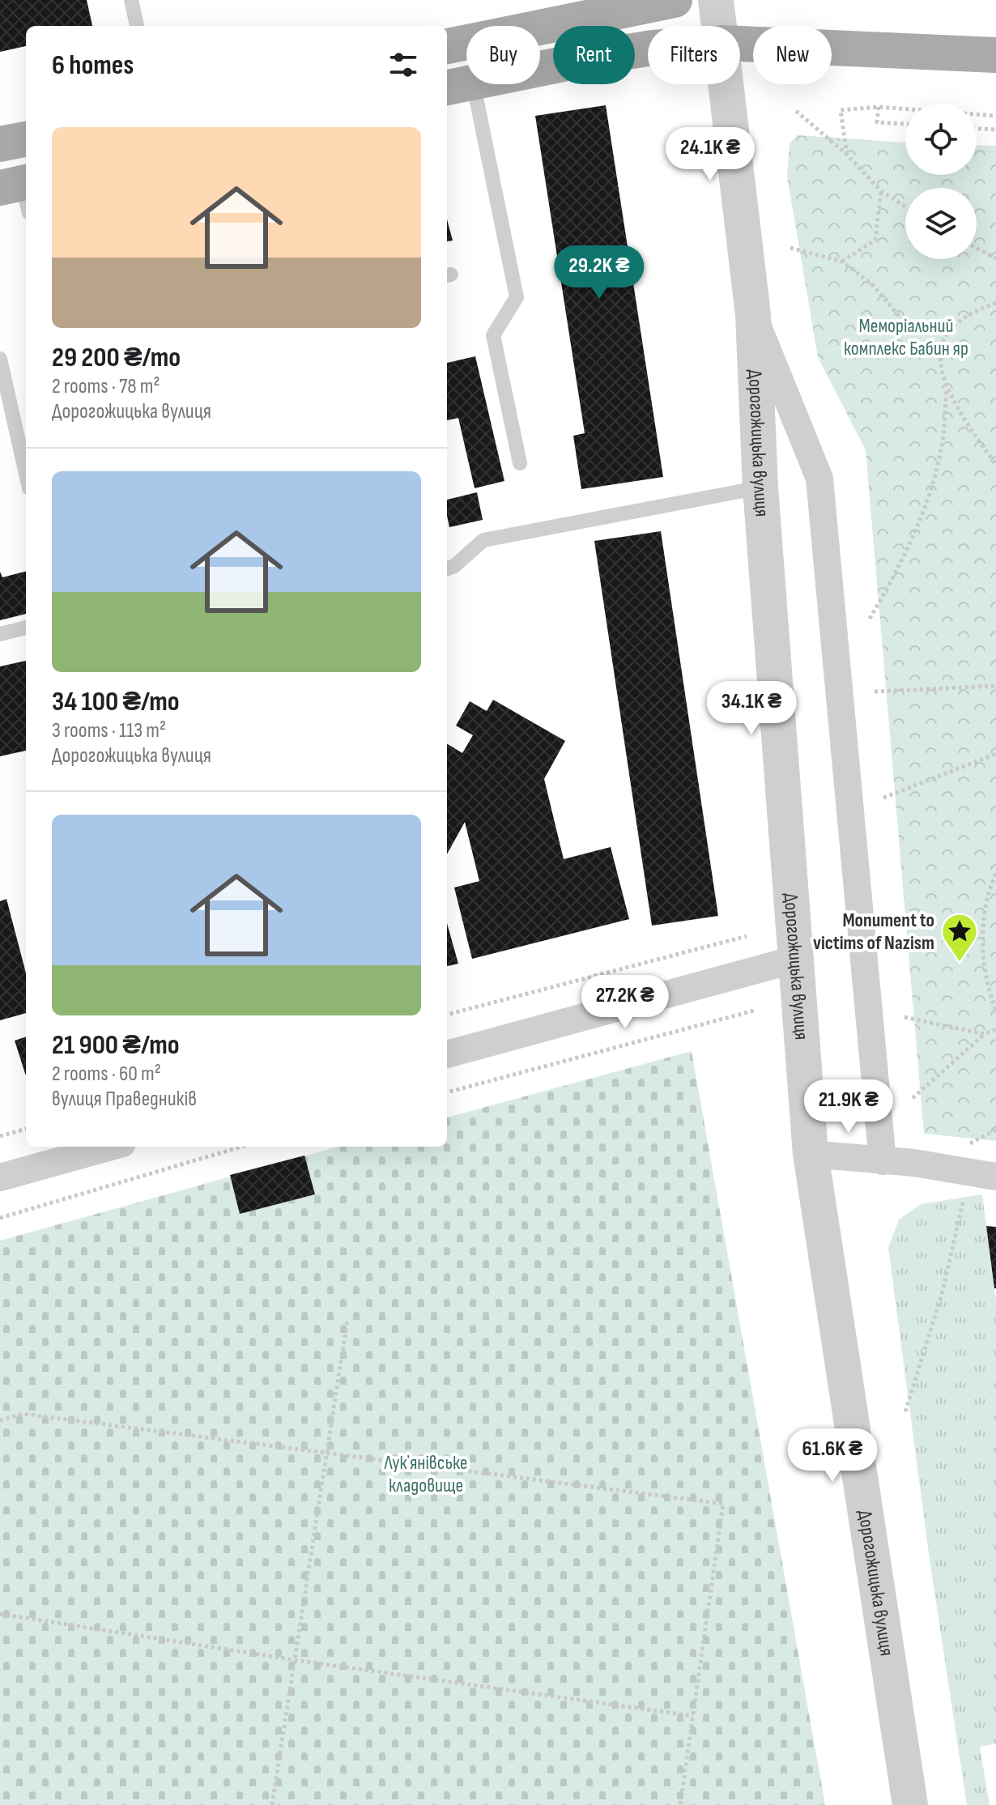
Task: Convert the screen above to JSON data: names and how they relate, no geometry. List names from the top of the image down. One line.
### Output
{"streets":{"street":["Дорогожицька вулиця"]},"parks":["Меморіальний комплекс Бабин яр","Лукʼянівське кладовище"],"places":{"place":["Monument to victims of Nazism"]},"page":{"chip":["Buy","Rent","Filters","New"],"heading":"6 homes","list":[{"name":"29 200 ₴/mo","note":"2 rooms · 78 m² · Дорогожицька вулиця"},{"name":"34 100 ₴/mo","note":"3 rooms · 113 m² · Дорогожицька вулиця"},{"name":"21 900 ₴/mo","note":"2 rooms · 60 m² · вулиця Праведників"}],"price":["24.1K ₴","29.2K ₴","34.1K ₴","27.2K ₴","21.9K ₴","61.6K ₴"]}}
